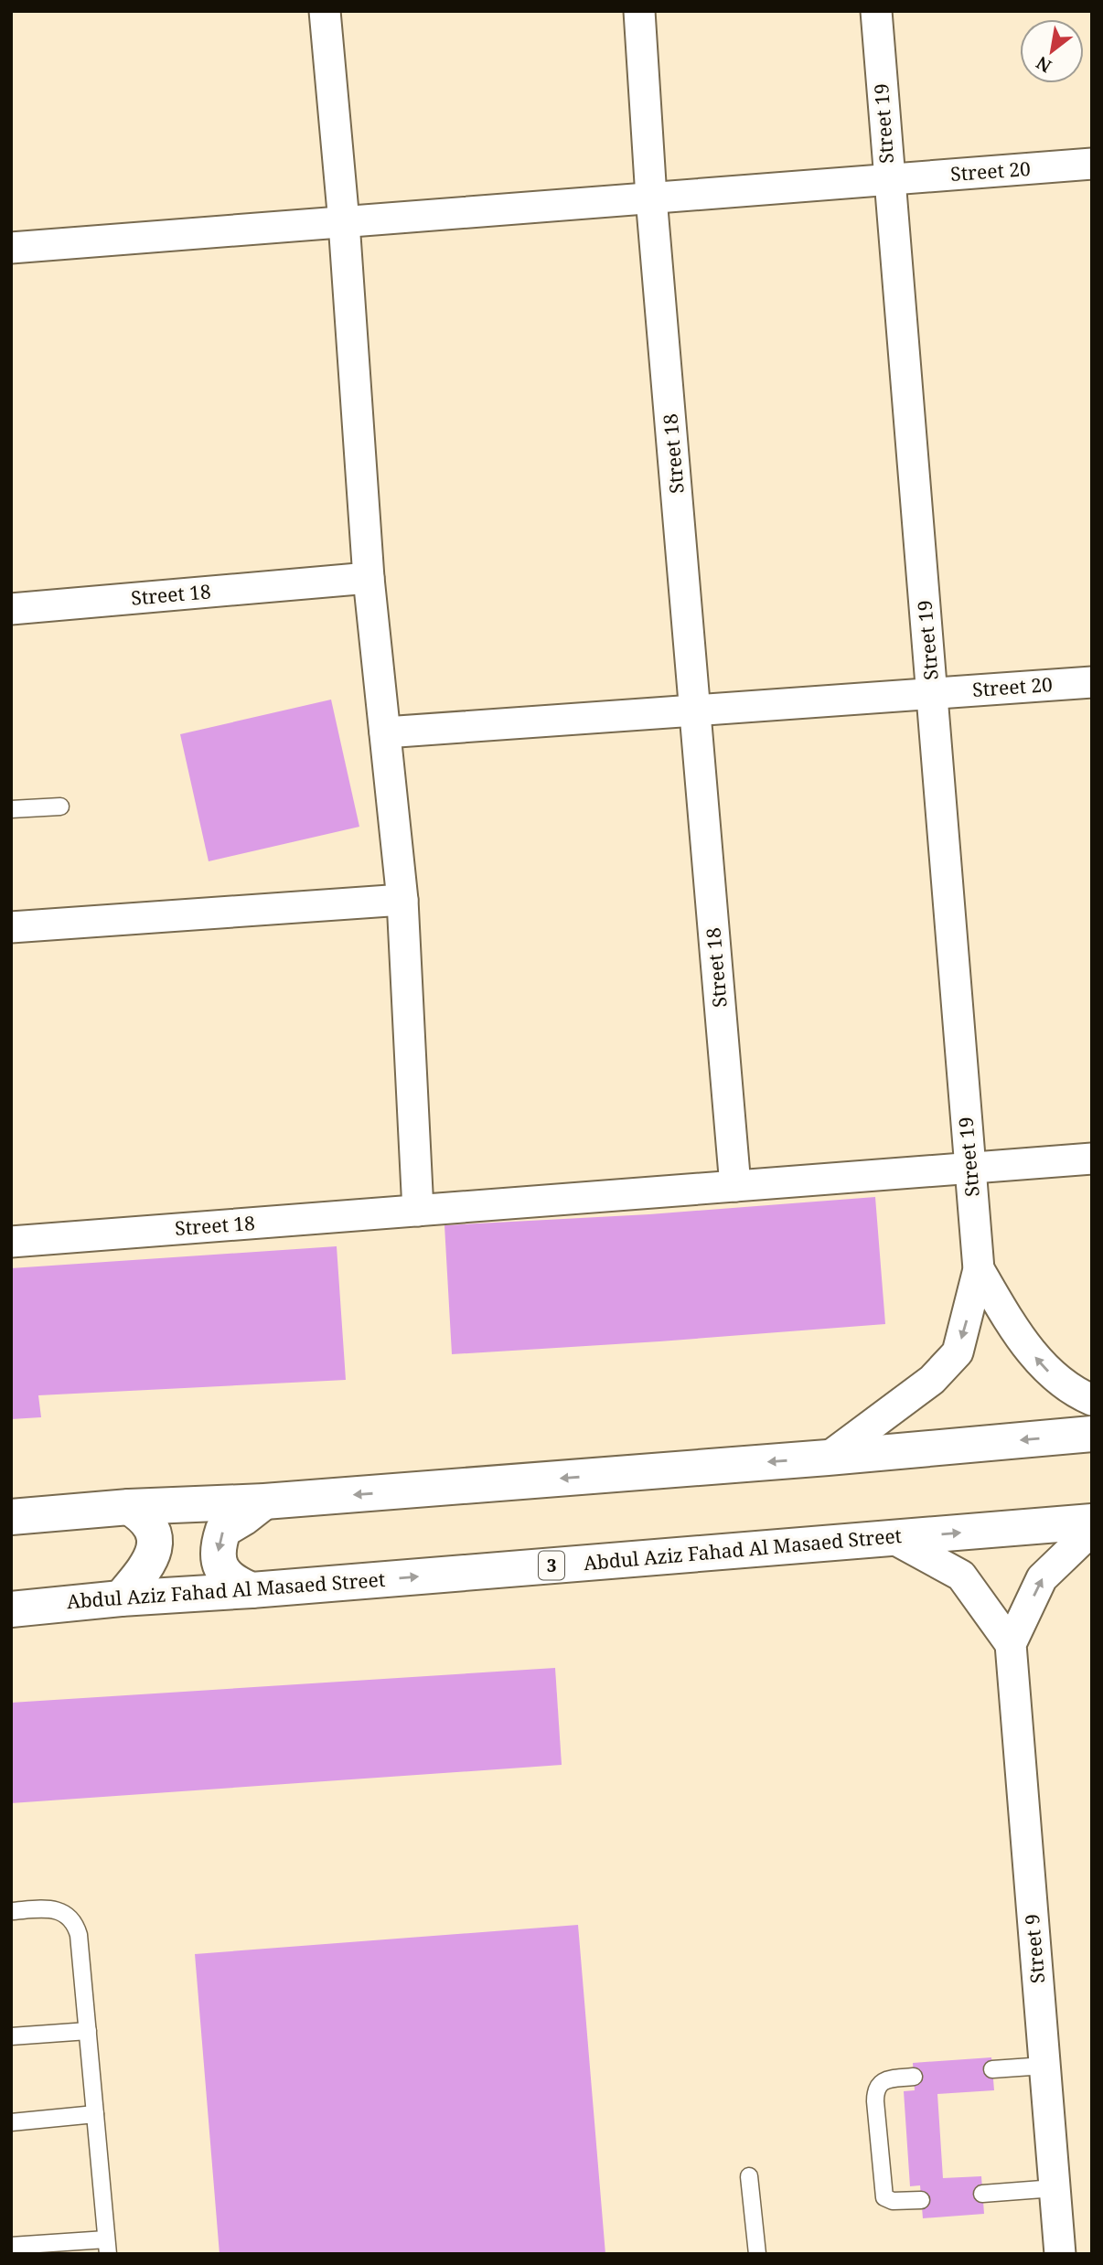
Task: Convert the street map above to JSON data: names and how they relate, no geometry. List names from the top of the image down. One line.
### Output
{"streets":{"main road":["Abdul Aziz Fahad Al Masaed Street","3"],"street":["Street 19","Street 20","Street 18","Street 9"]},"crossings":[["Street 19","Street 20"],["Street 19","Street 18"]],"north":"bottom left"}
